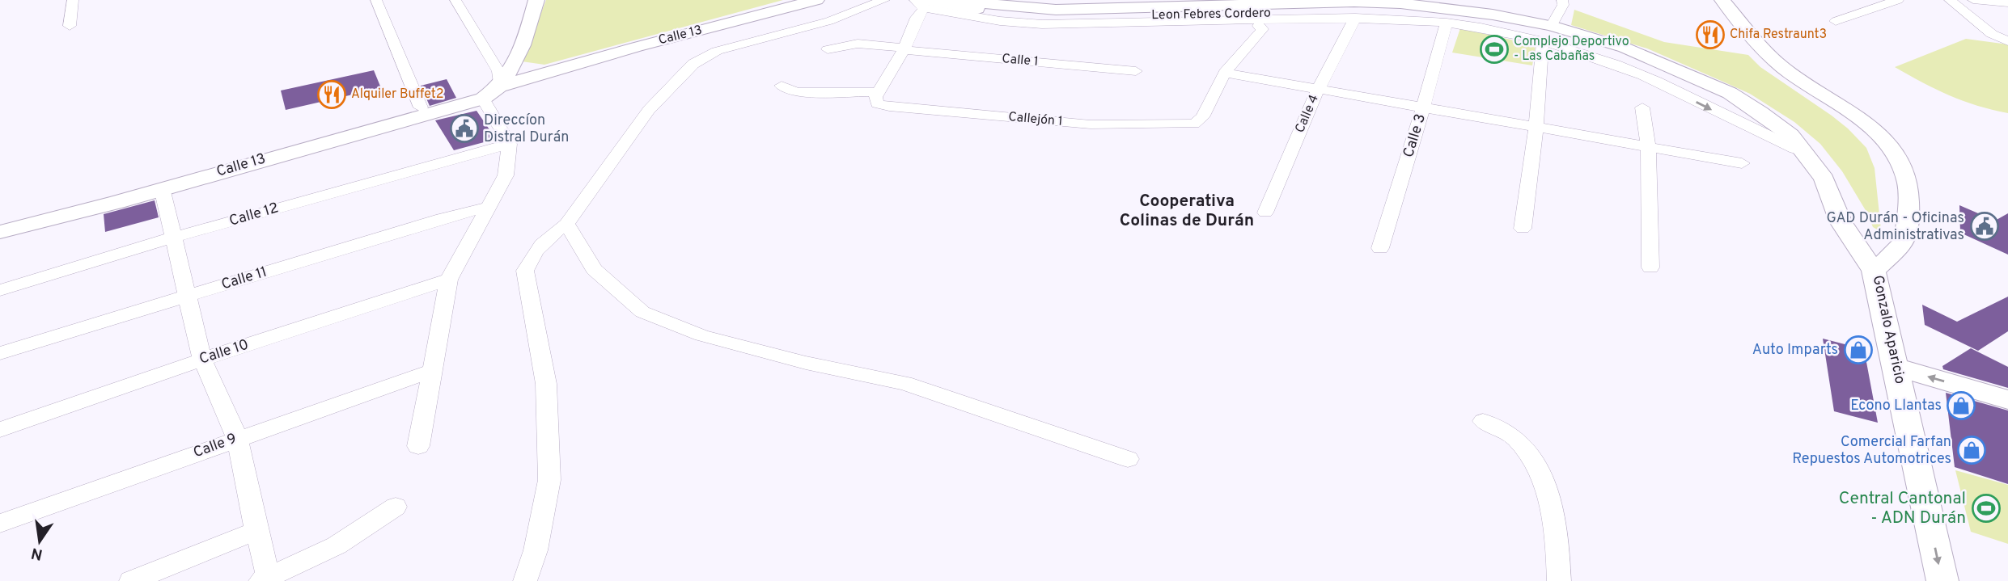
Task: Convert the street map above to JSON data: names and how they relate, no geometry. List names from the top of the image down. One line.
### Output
{"streets":{"street":["Leon Febres Cordero","Calle 13","Calle 1","Calle 4","Callejón 1","Calle 3","Calle 12","Calle 11","Gonzalo Aparicio","Calle 10","Calle 9"]},"crossings":[["Leon Febres Cordero","Calle 4"],["Leon Febres Cordero","Gonzalo Aparicio"]],"districts":["Cooperativa Colinas de Durán"],"places":{"restaurant":["Chifa Restraunt3","Alquiler Buffet2"],"sports":["Complejo Deportivo - Las Cabañas","Central Cantonal - ADN Durán"],"public building":["Direccíon Distral Durán","GAD Durán - Oficinas Administrativas"],"shop":["Auto Imparts","Econo Llantas","Comercial Farfan Repuestos Automotrices"]},"north":"bottom"}
